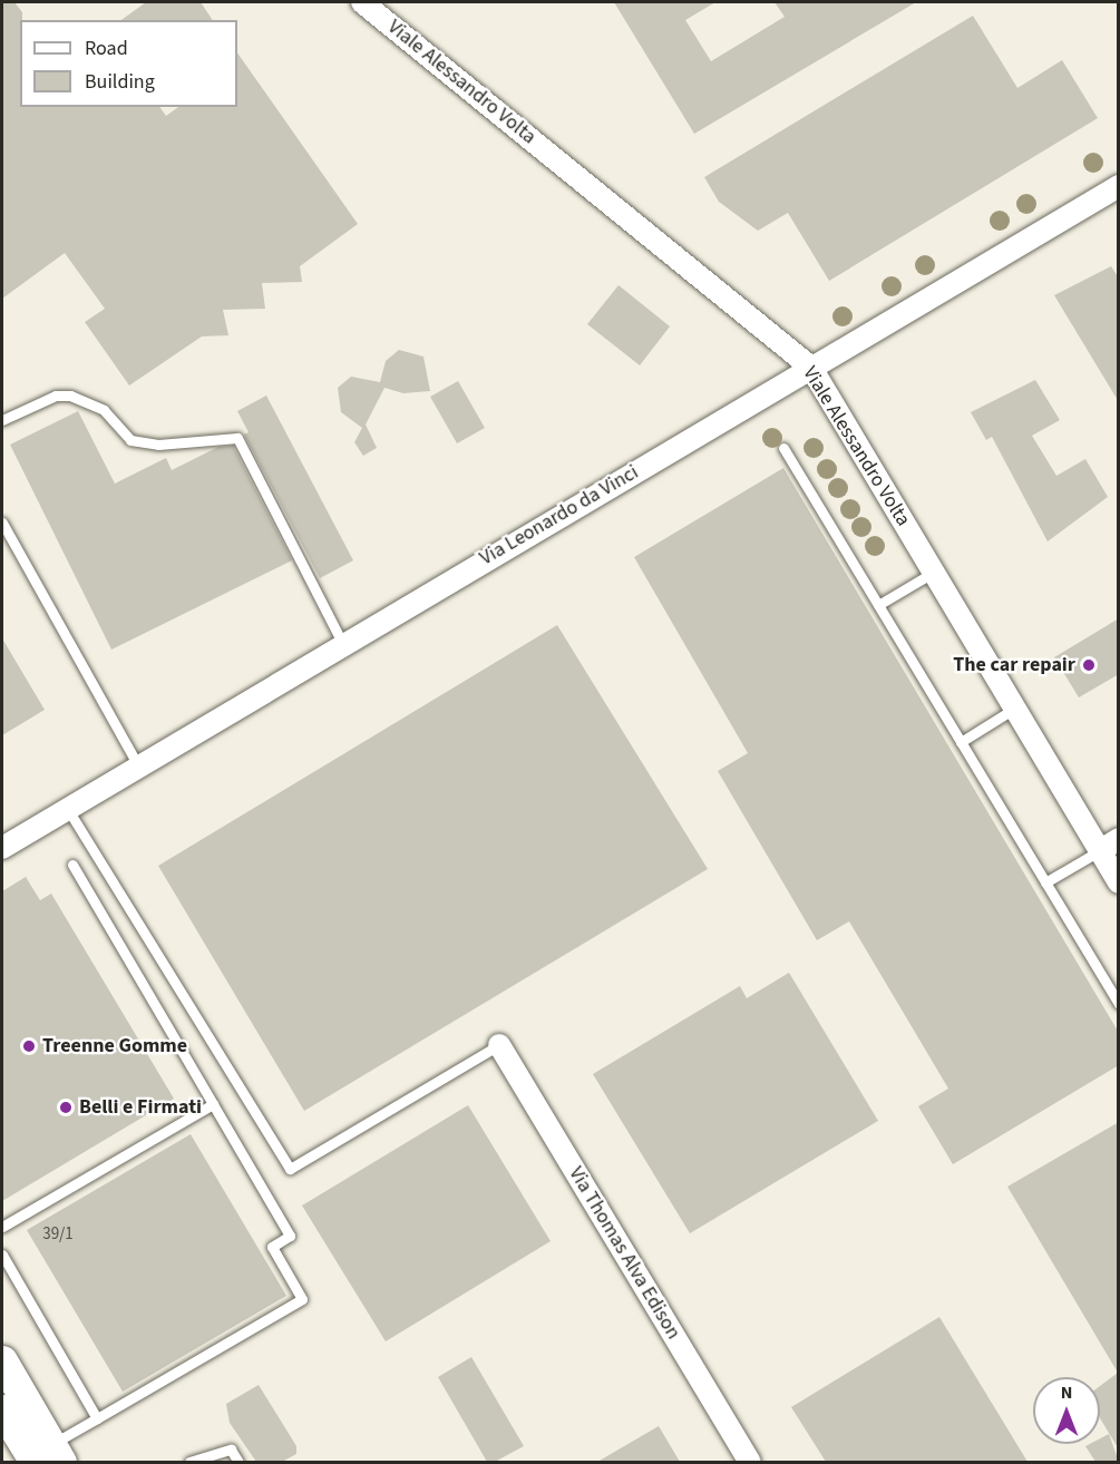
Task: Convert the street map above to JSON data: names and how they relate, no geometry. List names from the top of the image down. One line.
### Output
{"streets":{"street":["Viale Alessandro Volta","Via Leonardo da Vinci","Via Thomas Alva Edison"]},"crossings":[["Viale Alessandro Volta","Via Leonardo da Vinci"]],"places":["The car repair","Treenne Gomme","Belli e Firmati"],"house_numbers":["39/1"],"legend":["Road","Building"],"north":"top"}
